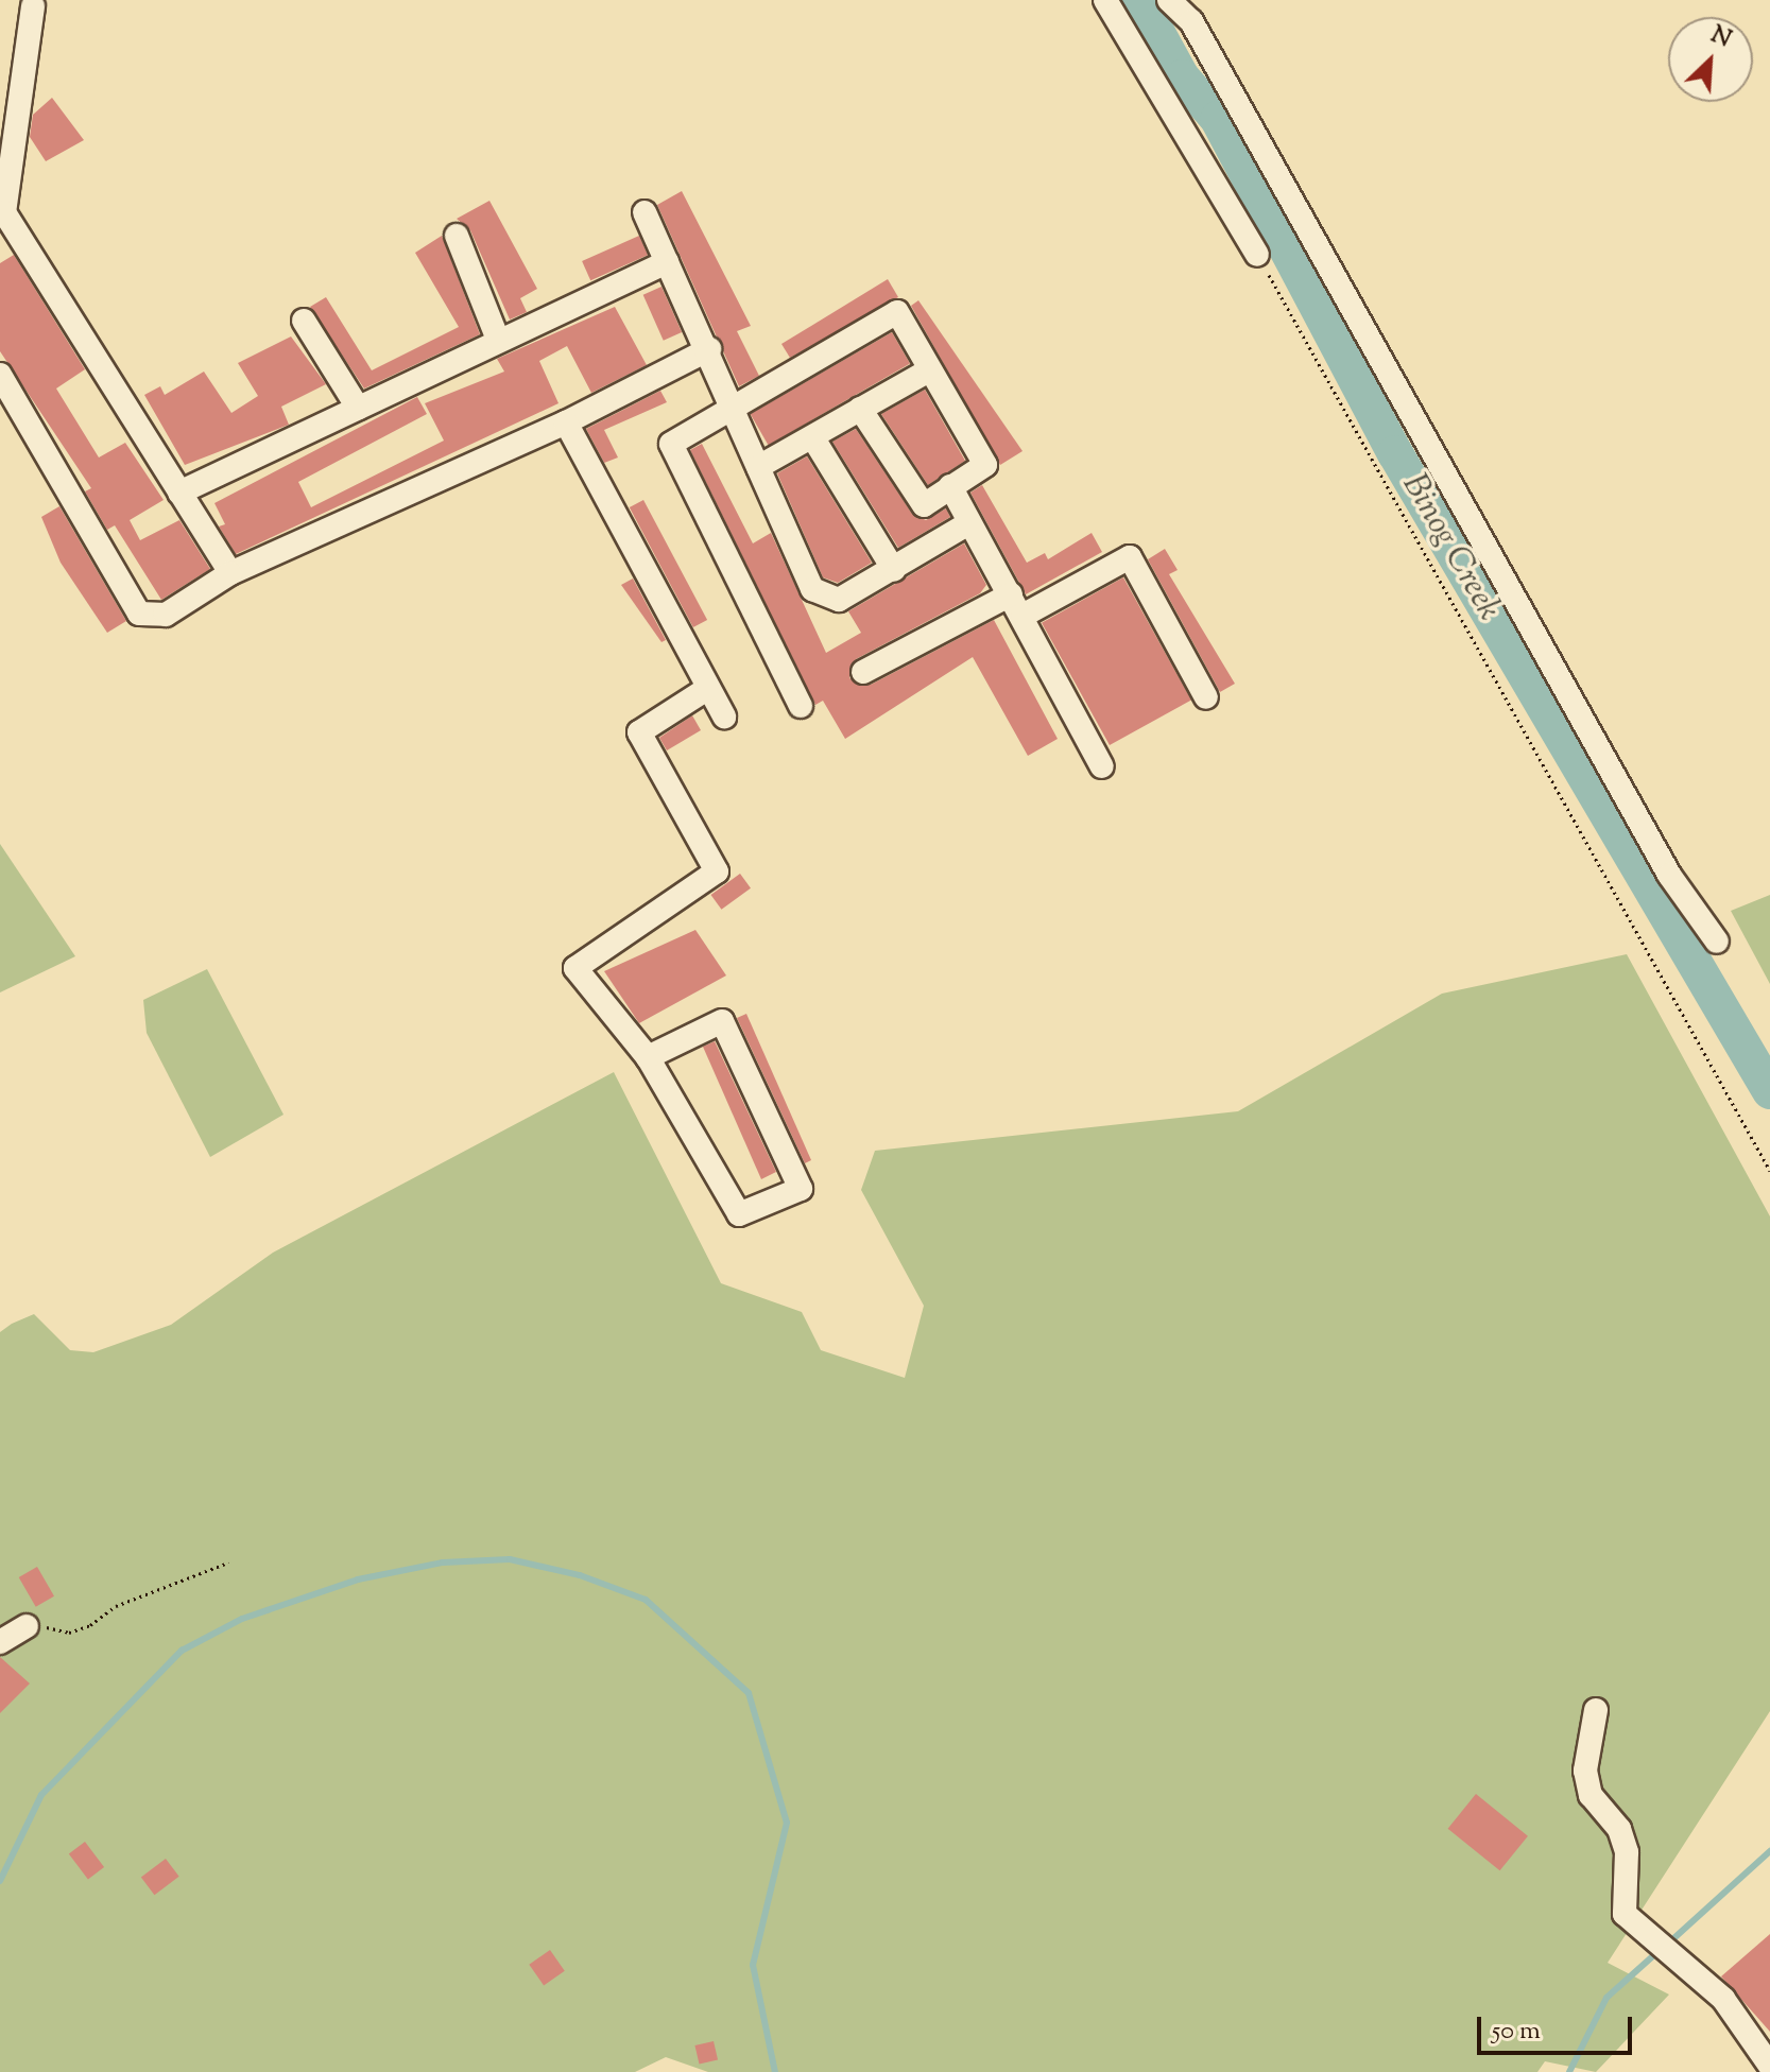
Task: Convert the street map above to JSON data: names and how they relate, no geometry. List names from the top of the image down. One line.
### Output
{"water":["Binog Creek"],"scale_bar":"50 m","north":"top right"}
